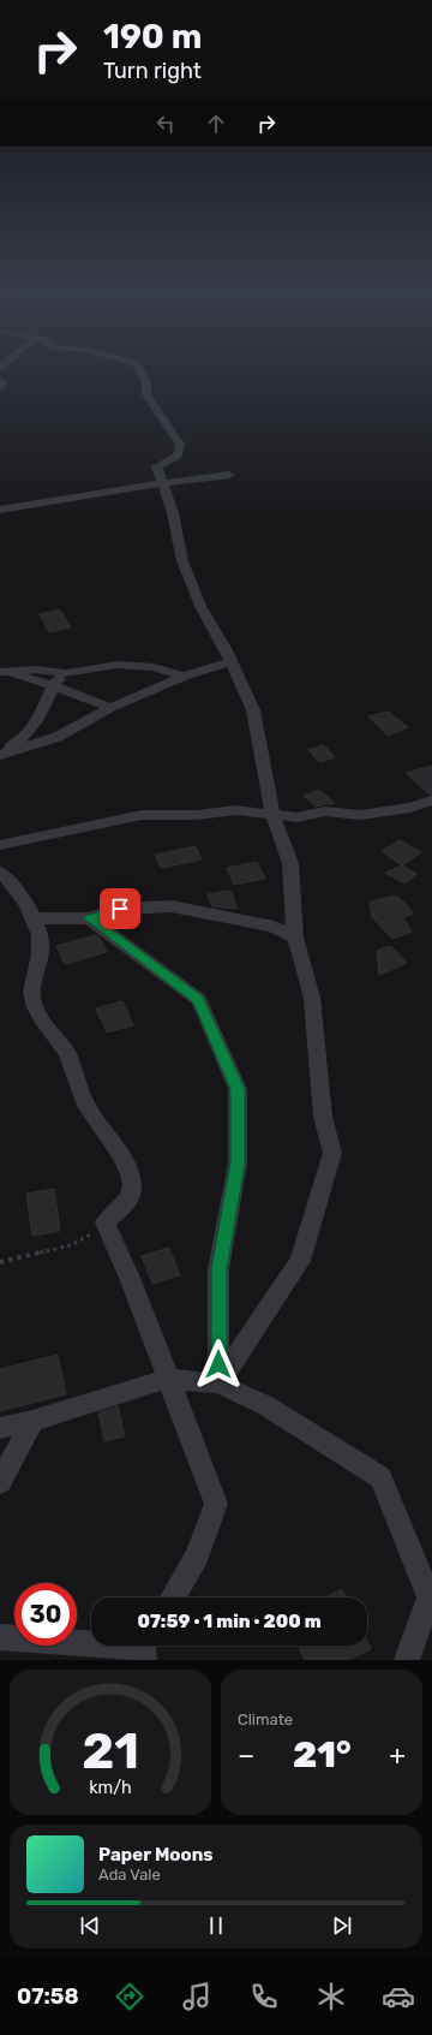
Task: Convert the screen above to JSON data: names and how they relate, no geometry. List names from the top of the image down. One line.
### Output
{"page":{"turn":["190 m","Turn right"],"limit":"30","trip":"07:59 · 1 min · 200 m","tile":"Climate","heat":["−","21°","+"],"song":["Paper Moons","Ada Vale"],"tabs":"07:58","gauge":["21","km/h"]}}
